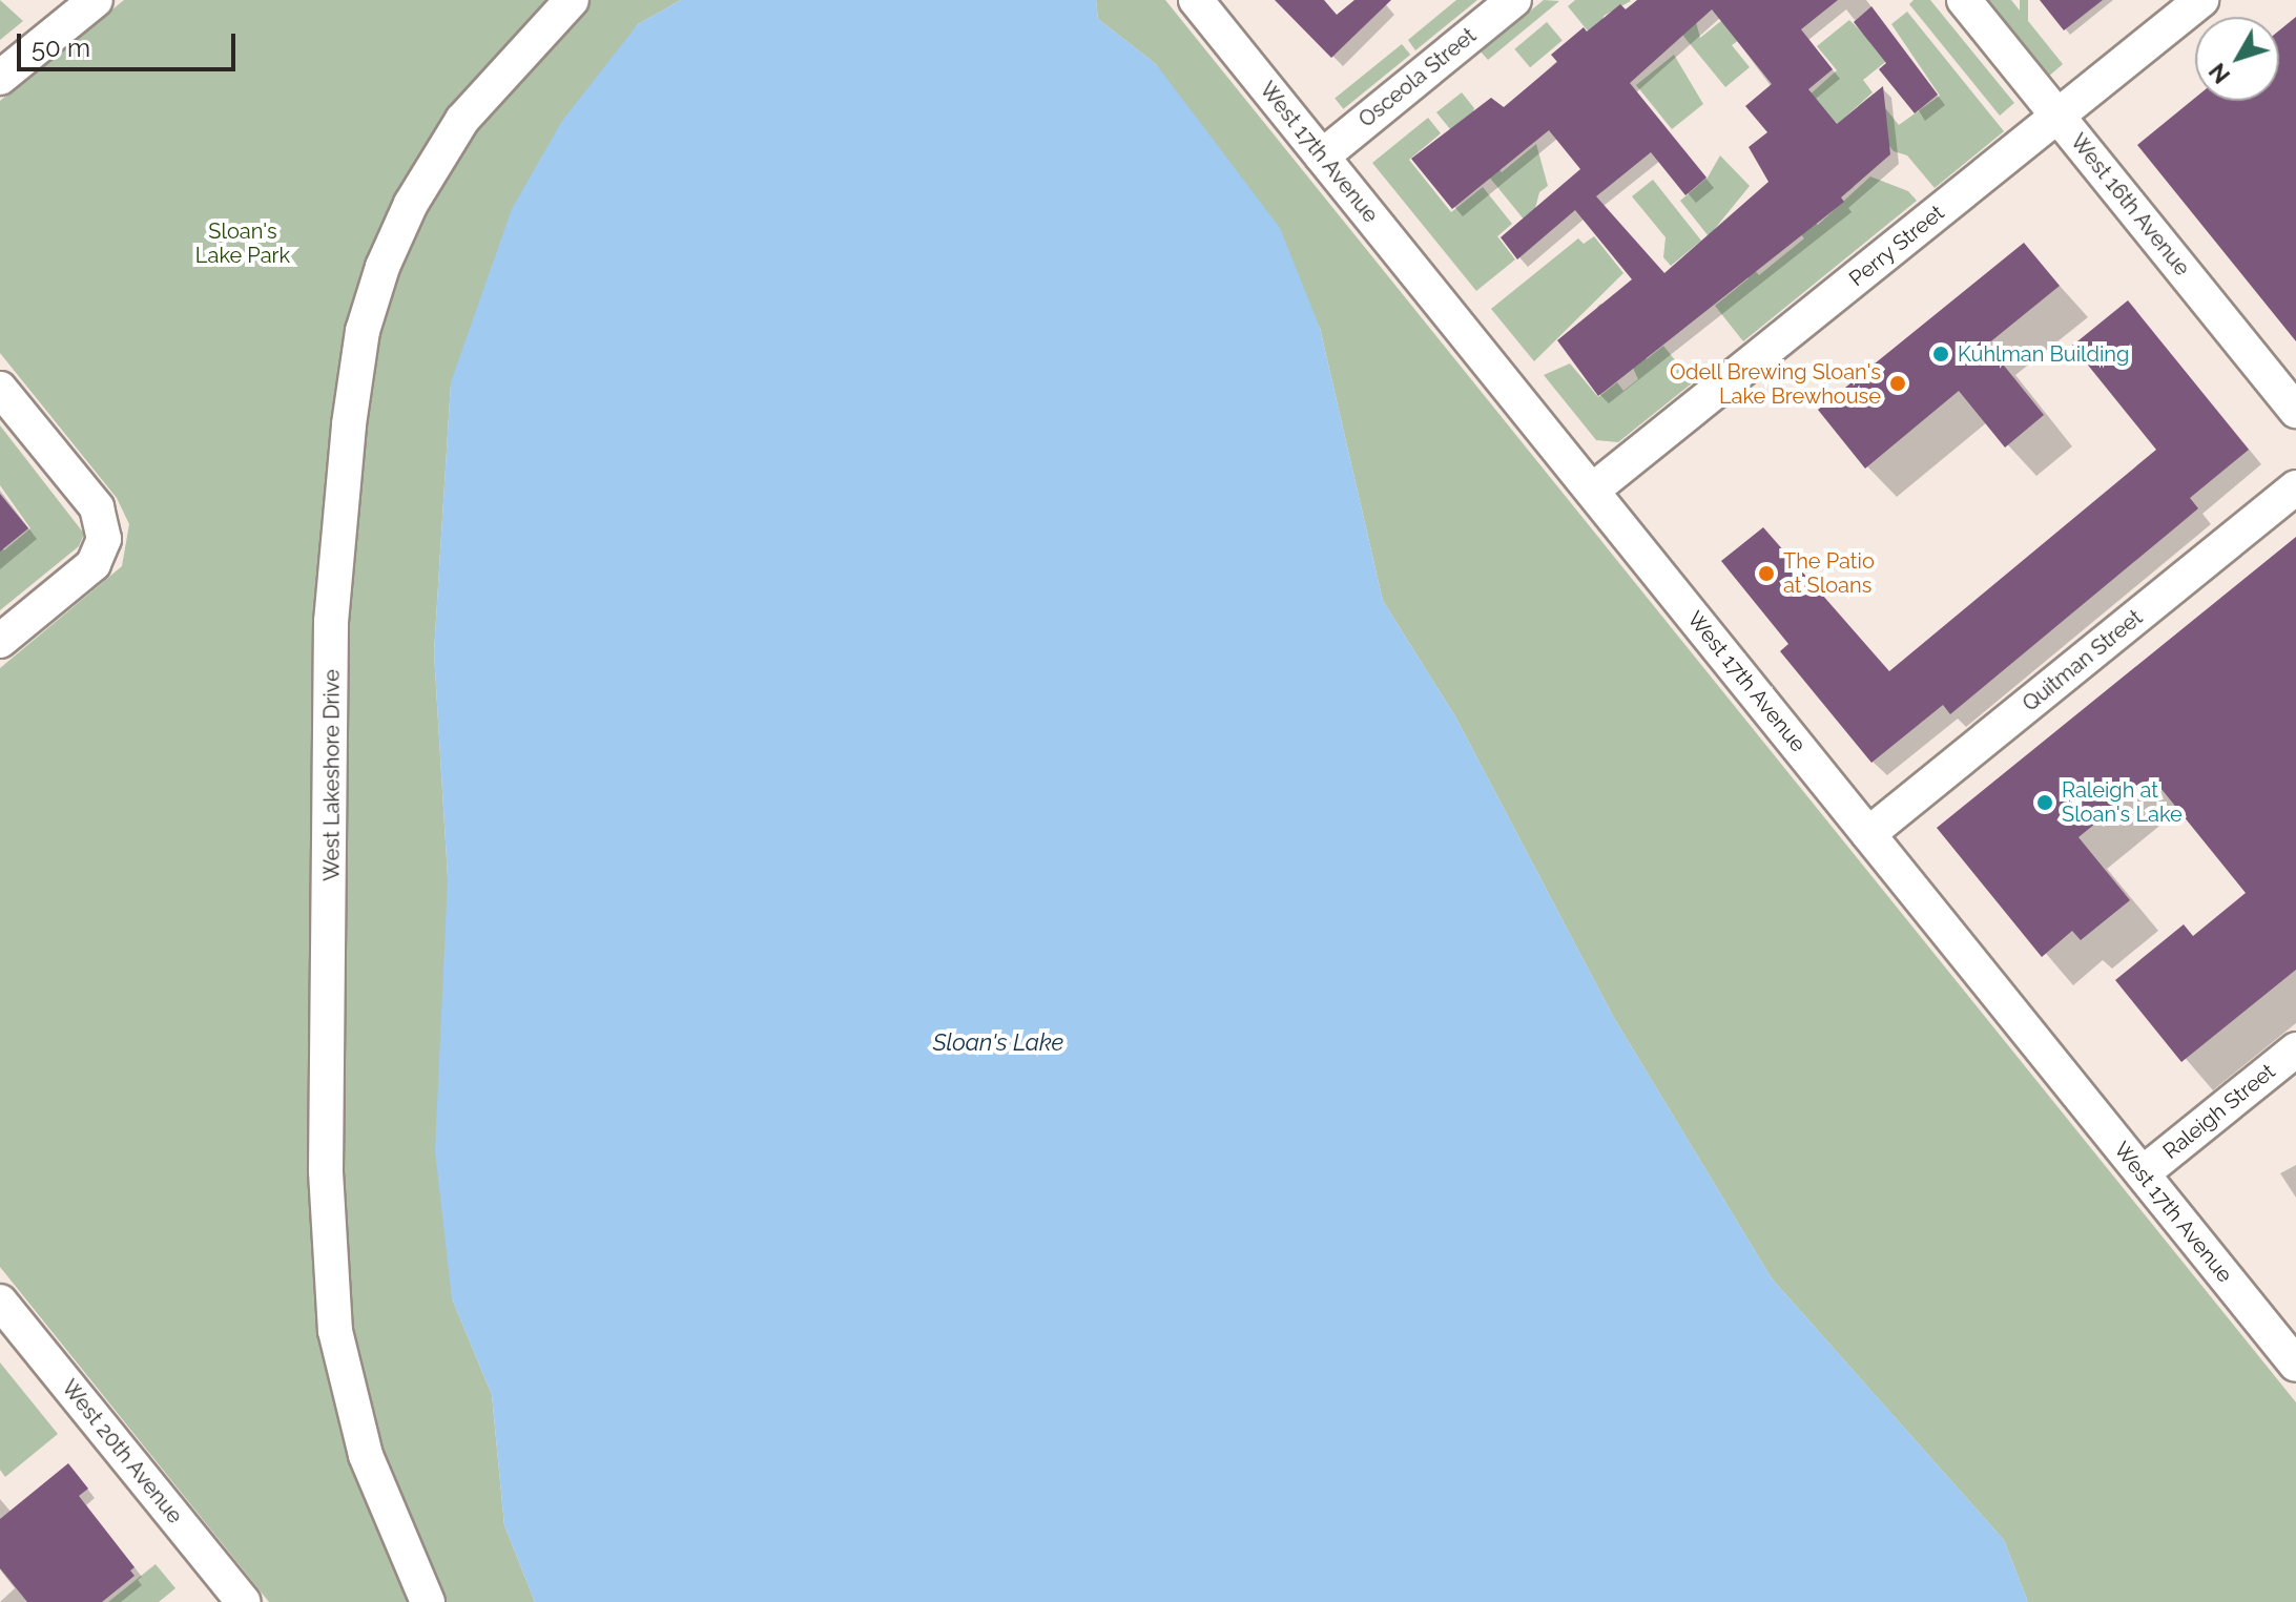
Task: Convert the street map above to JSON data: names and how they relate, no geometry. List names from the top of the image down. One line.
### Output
{"streets":{"street":["Osceola Street","West 17th Avenue","West 16th Avenue","Perry Street","Quitman Street","West Lakeshore Drive","Raleigh Street","West 20th Avenue"]},"crossings":[["Osceola Street","West 17th Avenue"],["West 17th Avenue","Perry Street"],["West 17th Avenue","Quitman Street"],["West 17th Avenue","Raleigh Street"],["West 16th Avenue","Perry Street"]],"water":["Sloan's Lake"],"parks":["Sloan's Lake Park"],"places":["Kuhlman Building","Odell Brewing Sloan's Lake Brewhouse","The Patio at Sloans","Raleigh at Sloan's Lake"],"scale_bar":"50 m","north":"bottom left"}
